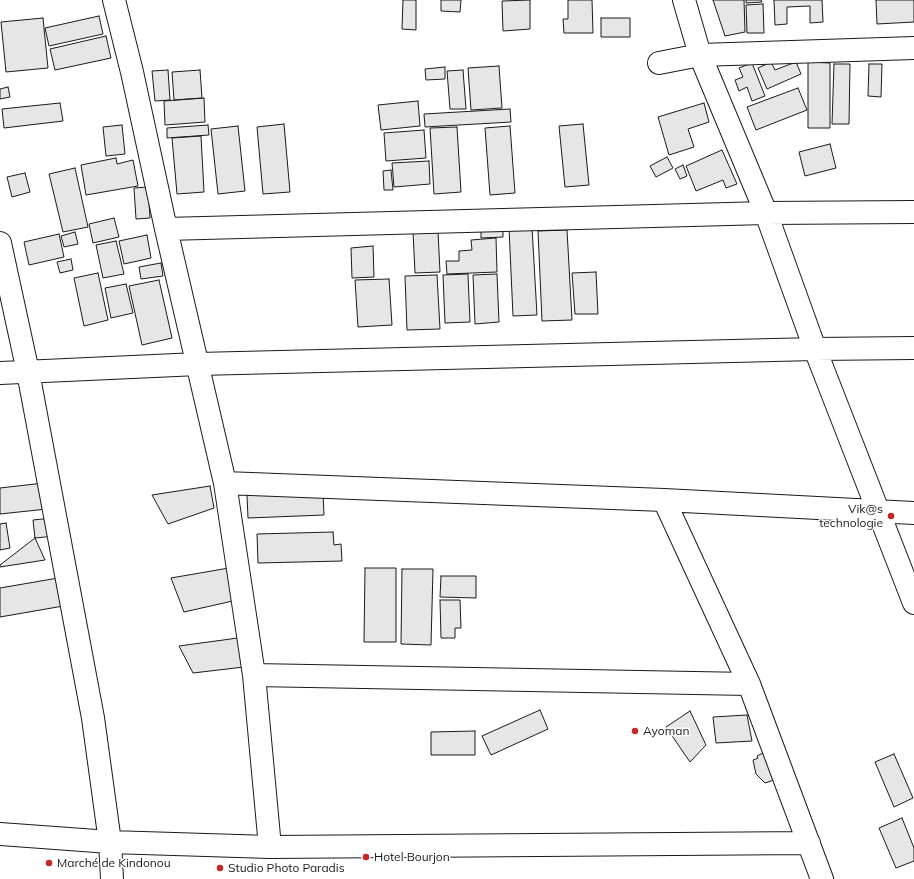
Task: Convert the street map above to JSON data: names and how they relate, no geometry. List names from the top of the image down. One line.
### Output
{"places":["Vik@s technologie","Ayoman","Hotel Bourjon","Marché de Kindonou","Studio Photo Paradis"]}
